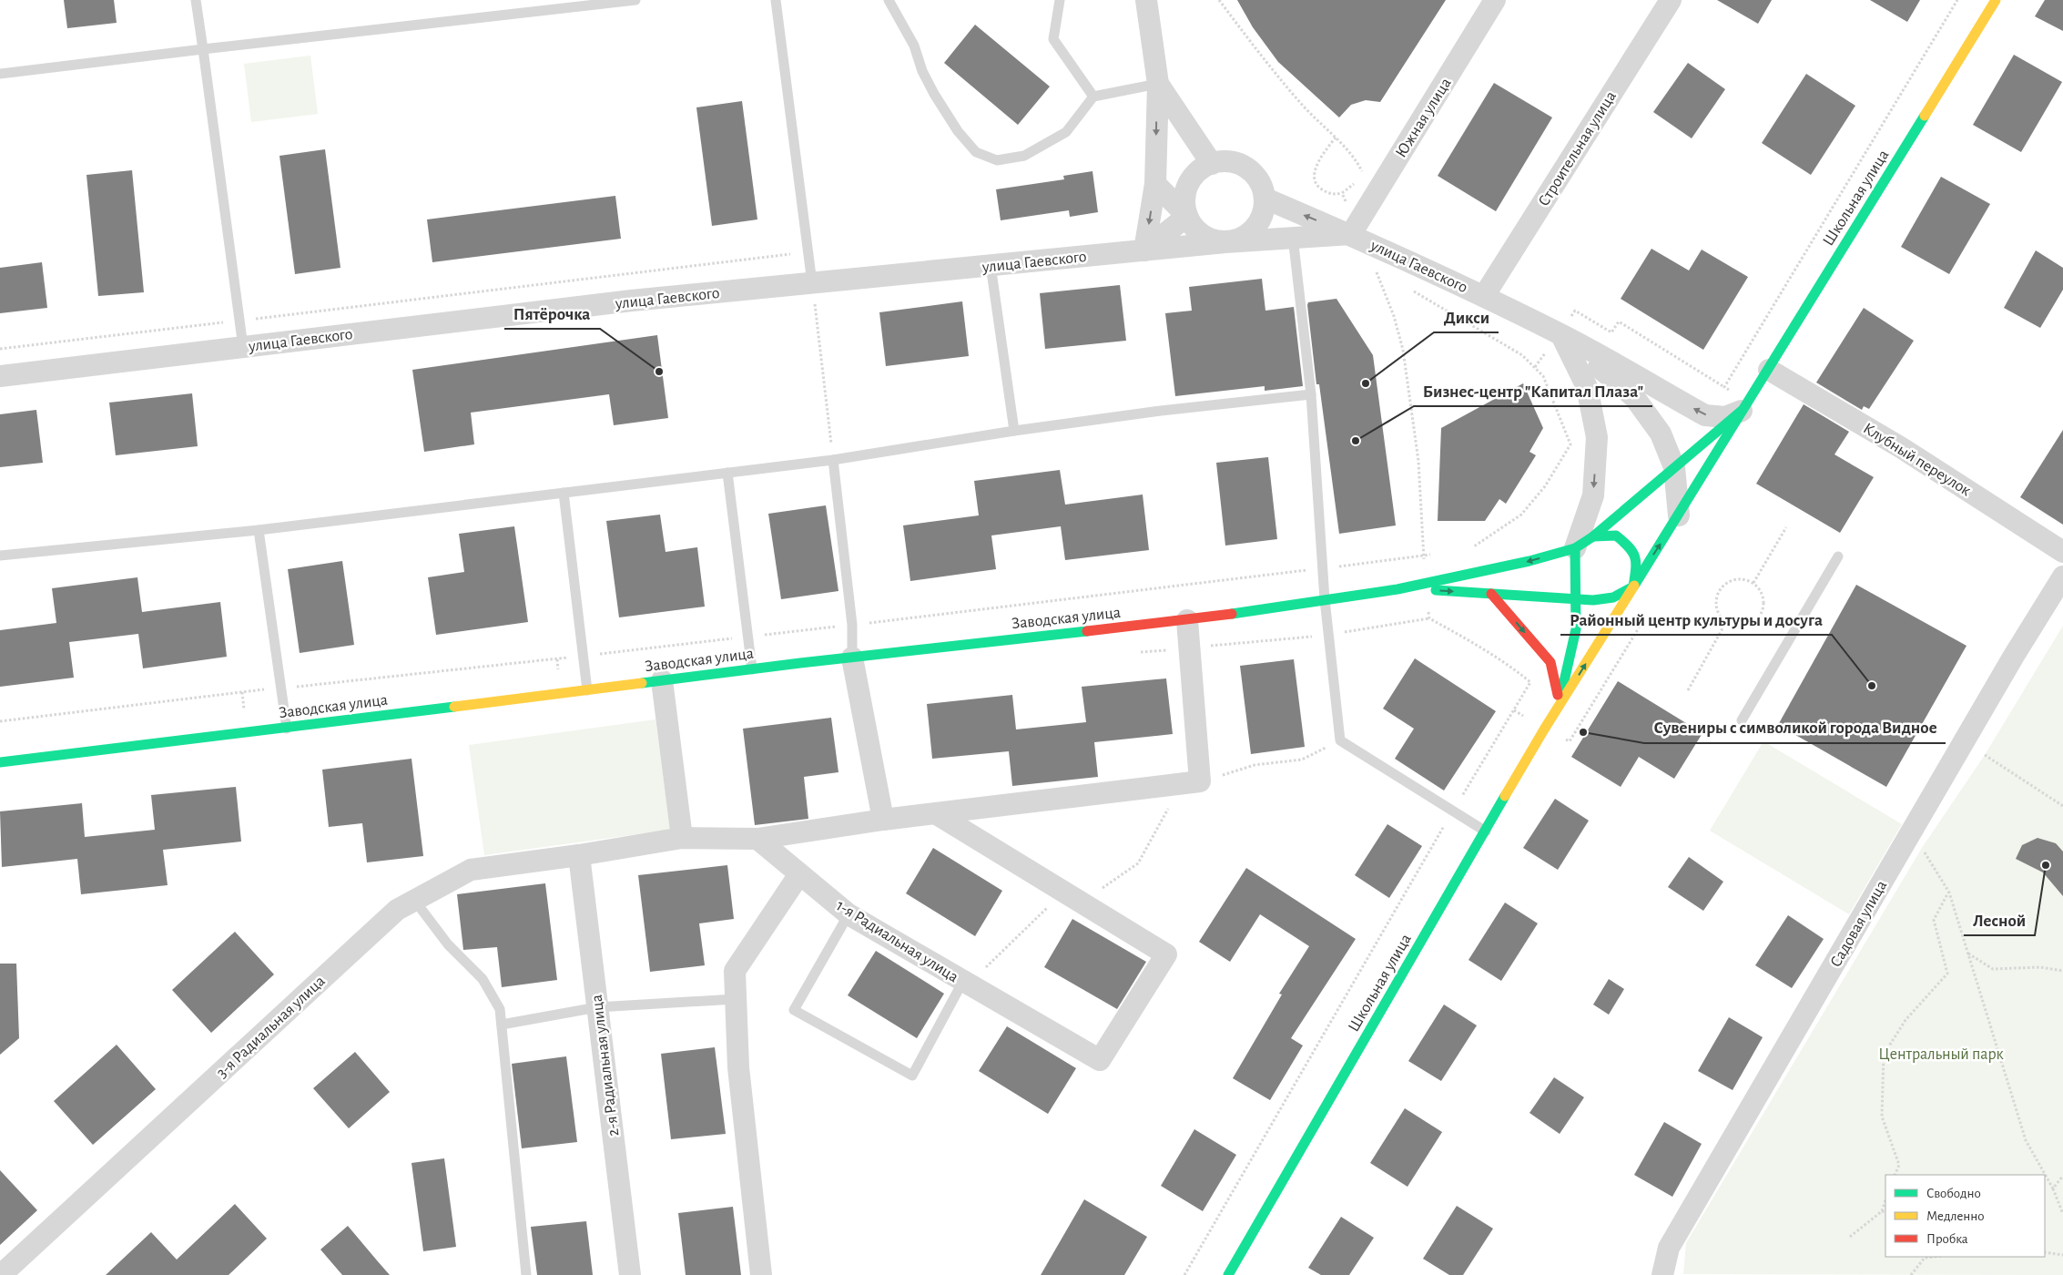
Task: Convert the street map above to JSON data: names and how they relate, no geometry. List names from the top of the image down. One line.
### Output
{"streets":{"street":["Южная улица","Строительная улица","Школьная улица","улица Гаевского","Клубный переулок","Заводская улица","Садовая улица","1-я Радиальная улица","3-я Радиальная улица","2-я Радиальная улица"]},"crossings":[["Южная улица","улица Гаевского"],["Строительная улица","улица Гаевского"],["Школьная улица","Клубный переулок"],["Школьная улица","Заводская улица"],["3-я Радиальная улица","2-я Радиальная улица"]],"parks":["Центральный парк"],"places":["Пятёрочка","Дикси","Бизнес-центр \"Капитал Плаза\"","Районный центр культуры и досуга","Сувениры с символикой города Видное","Лесной"],"legend":["Свободно","Медленно","Пробка"]}
